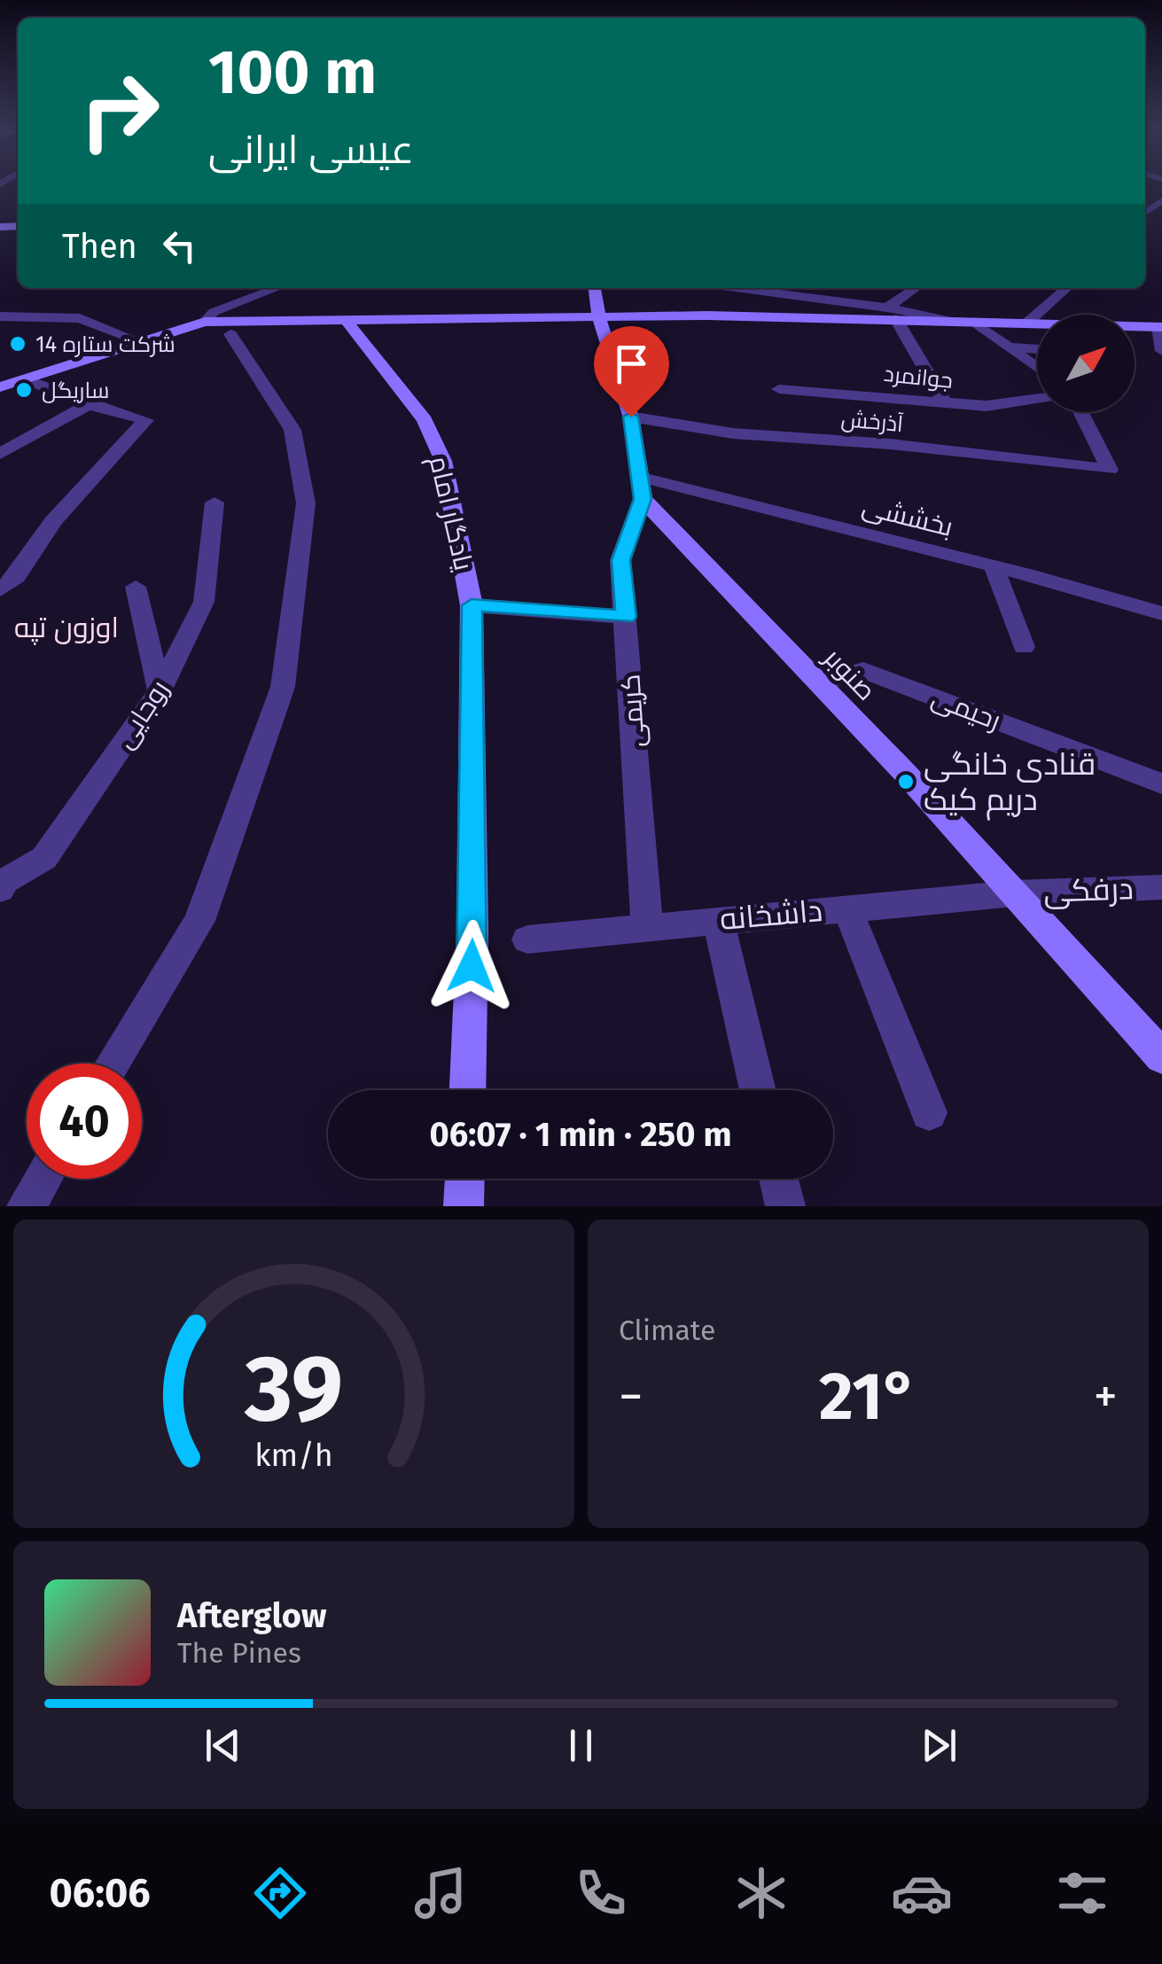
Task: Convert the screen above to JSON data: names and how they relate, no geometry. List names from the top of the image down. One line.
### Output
{"streets":{"street":["جوانمرد","آذرخش","یادگار امام","بخششی","صنوبر","رحیمی","کریمی","روجایی","درفکی","داشخانه"]},"crossings":[["بخششی","صنوبر"],["بخششی","کریمی"],["صنوبر","رحیمی"],["صنوبر","کریمی"],["صنوبر","درفکی"],["صنوبر","داشخانه"],["کریمی","داشخانه"],["درفکی","داشخانه"]],"districts":["اوزون تپه"],"places":["شرکت ستاره 14","ساریگل","قنادی خانگی دریم کیک"],"north":"top right","page":{"turn":["100 m","عیسی ایرانی"],"then":"Then","limit":"40","trip":"06:07 · 1 min · 250 m","tile":"Climate","heat":["−","21°","+"],"song":["Afterglow","The Pines"],"tabs":"06:06","gauge":["39","km/h"]}}
